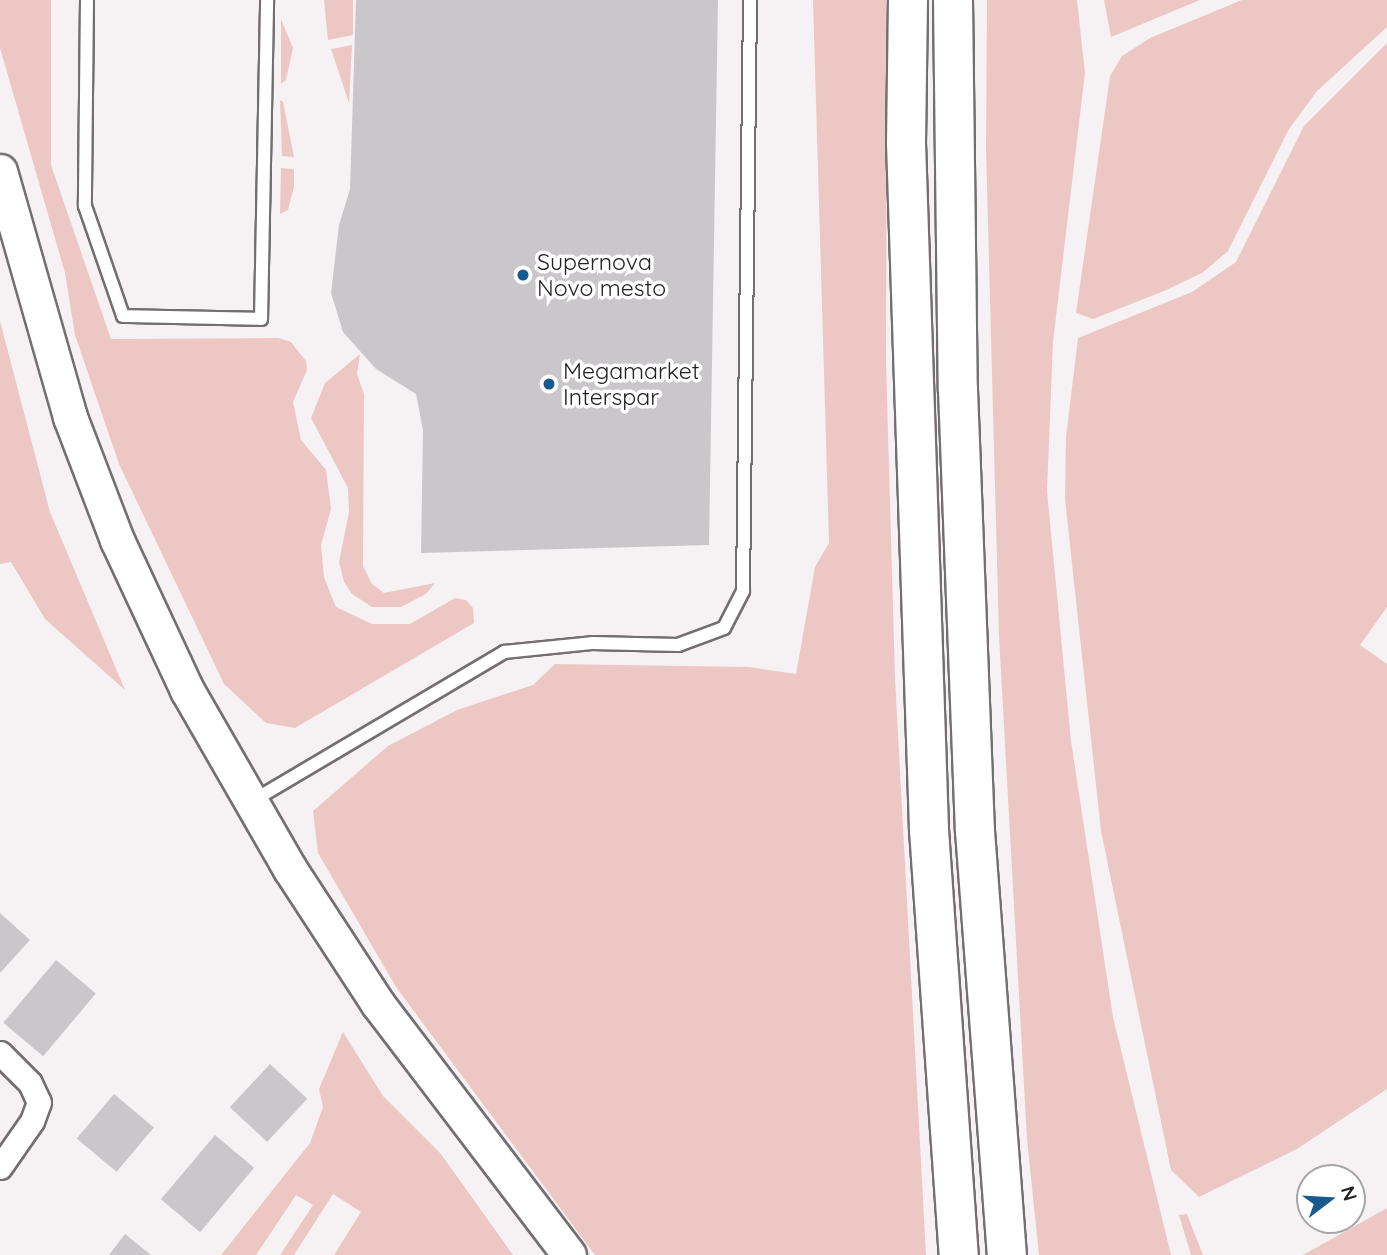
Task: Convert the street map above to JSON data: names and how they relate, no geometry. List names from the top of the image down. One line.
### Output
{"places":["Supernova Novo mesto","Megamarket Interspar"],"north":"right"}
